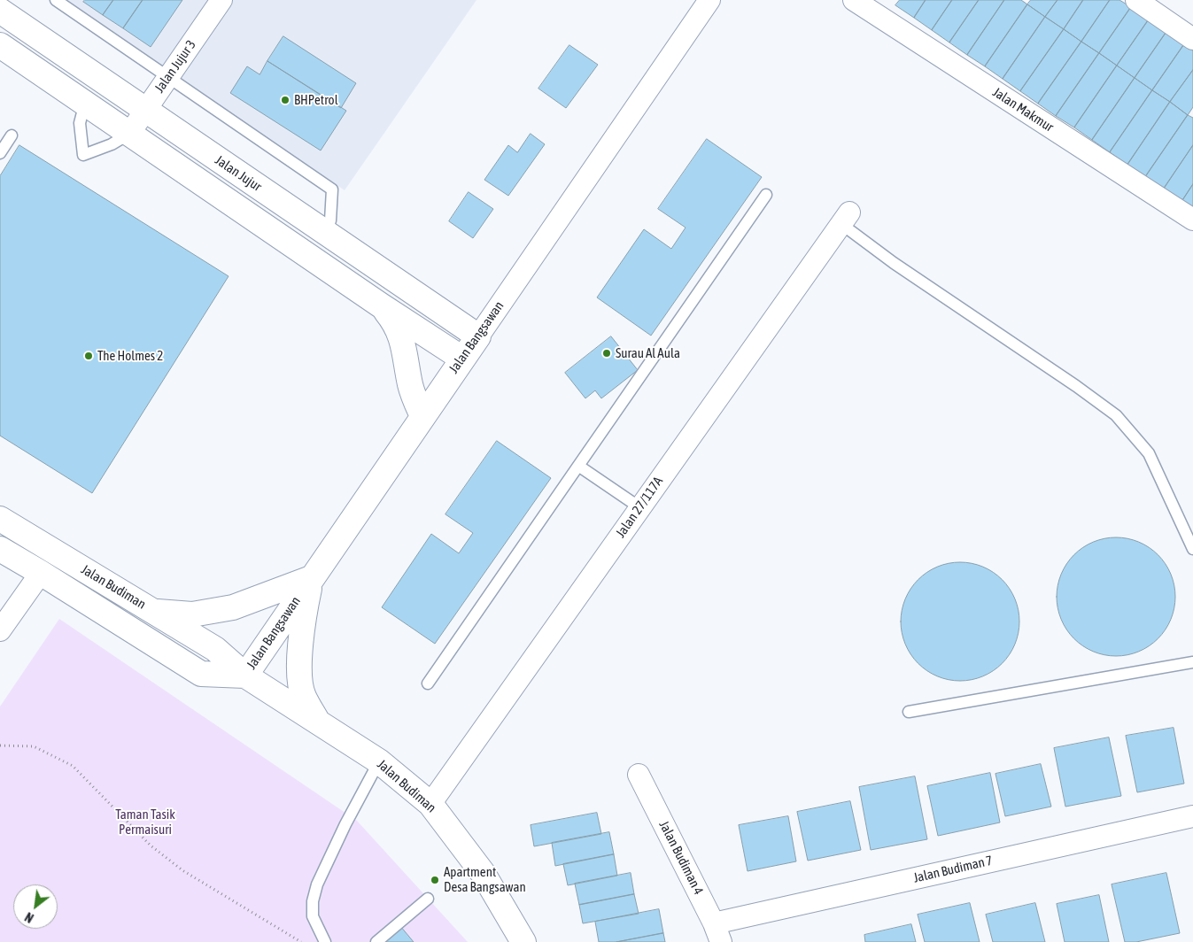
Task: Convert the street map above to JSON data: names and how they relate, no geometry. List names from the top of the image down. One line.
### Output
{"streets":{"street":["Jalan Jujur 3","Jalan Makmur","Jalan Jujur","Jalan Bangsawan","Jalan 27/117A","Jalan Budiman","Jalan Budiman 4","Jalan Budiman 7"]},"crossings":[["Jalan Jujur 3","Jalan Jujur"],["Jalan Jujur","Jalan Bangsawan"],["Jalan Bangsawan","Jalan Budiman"],["Jalan 27/117A","Jalan Budiman"],["Jalan Budiman 4","Jalan Budiman 7"]],"parks":["Taman Tasik Permaisuri"],"places":["BHPetrol","Surau Al Aula","The Holmes 2","Apartment Desa Bangsawan"],"north":"bottom left"}
